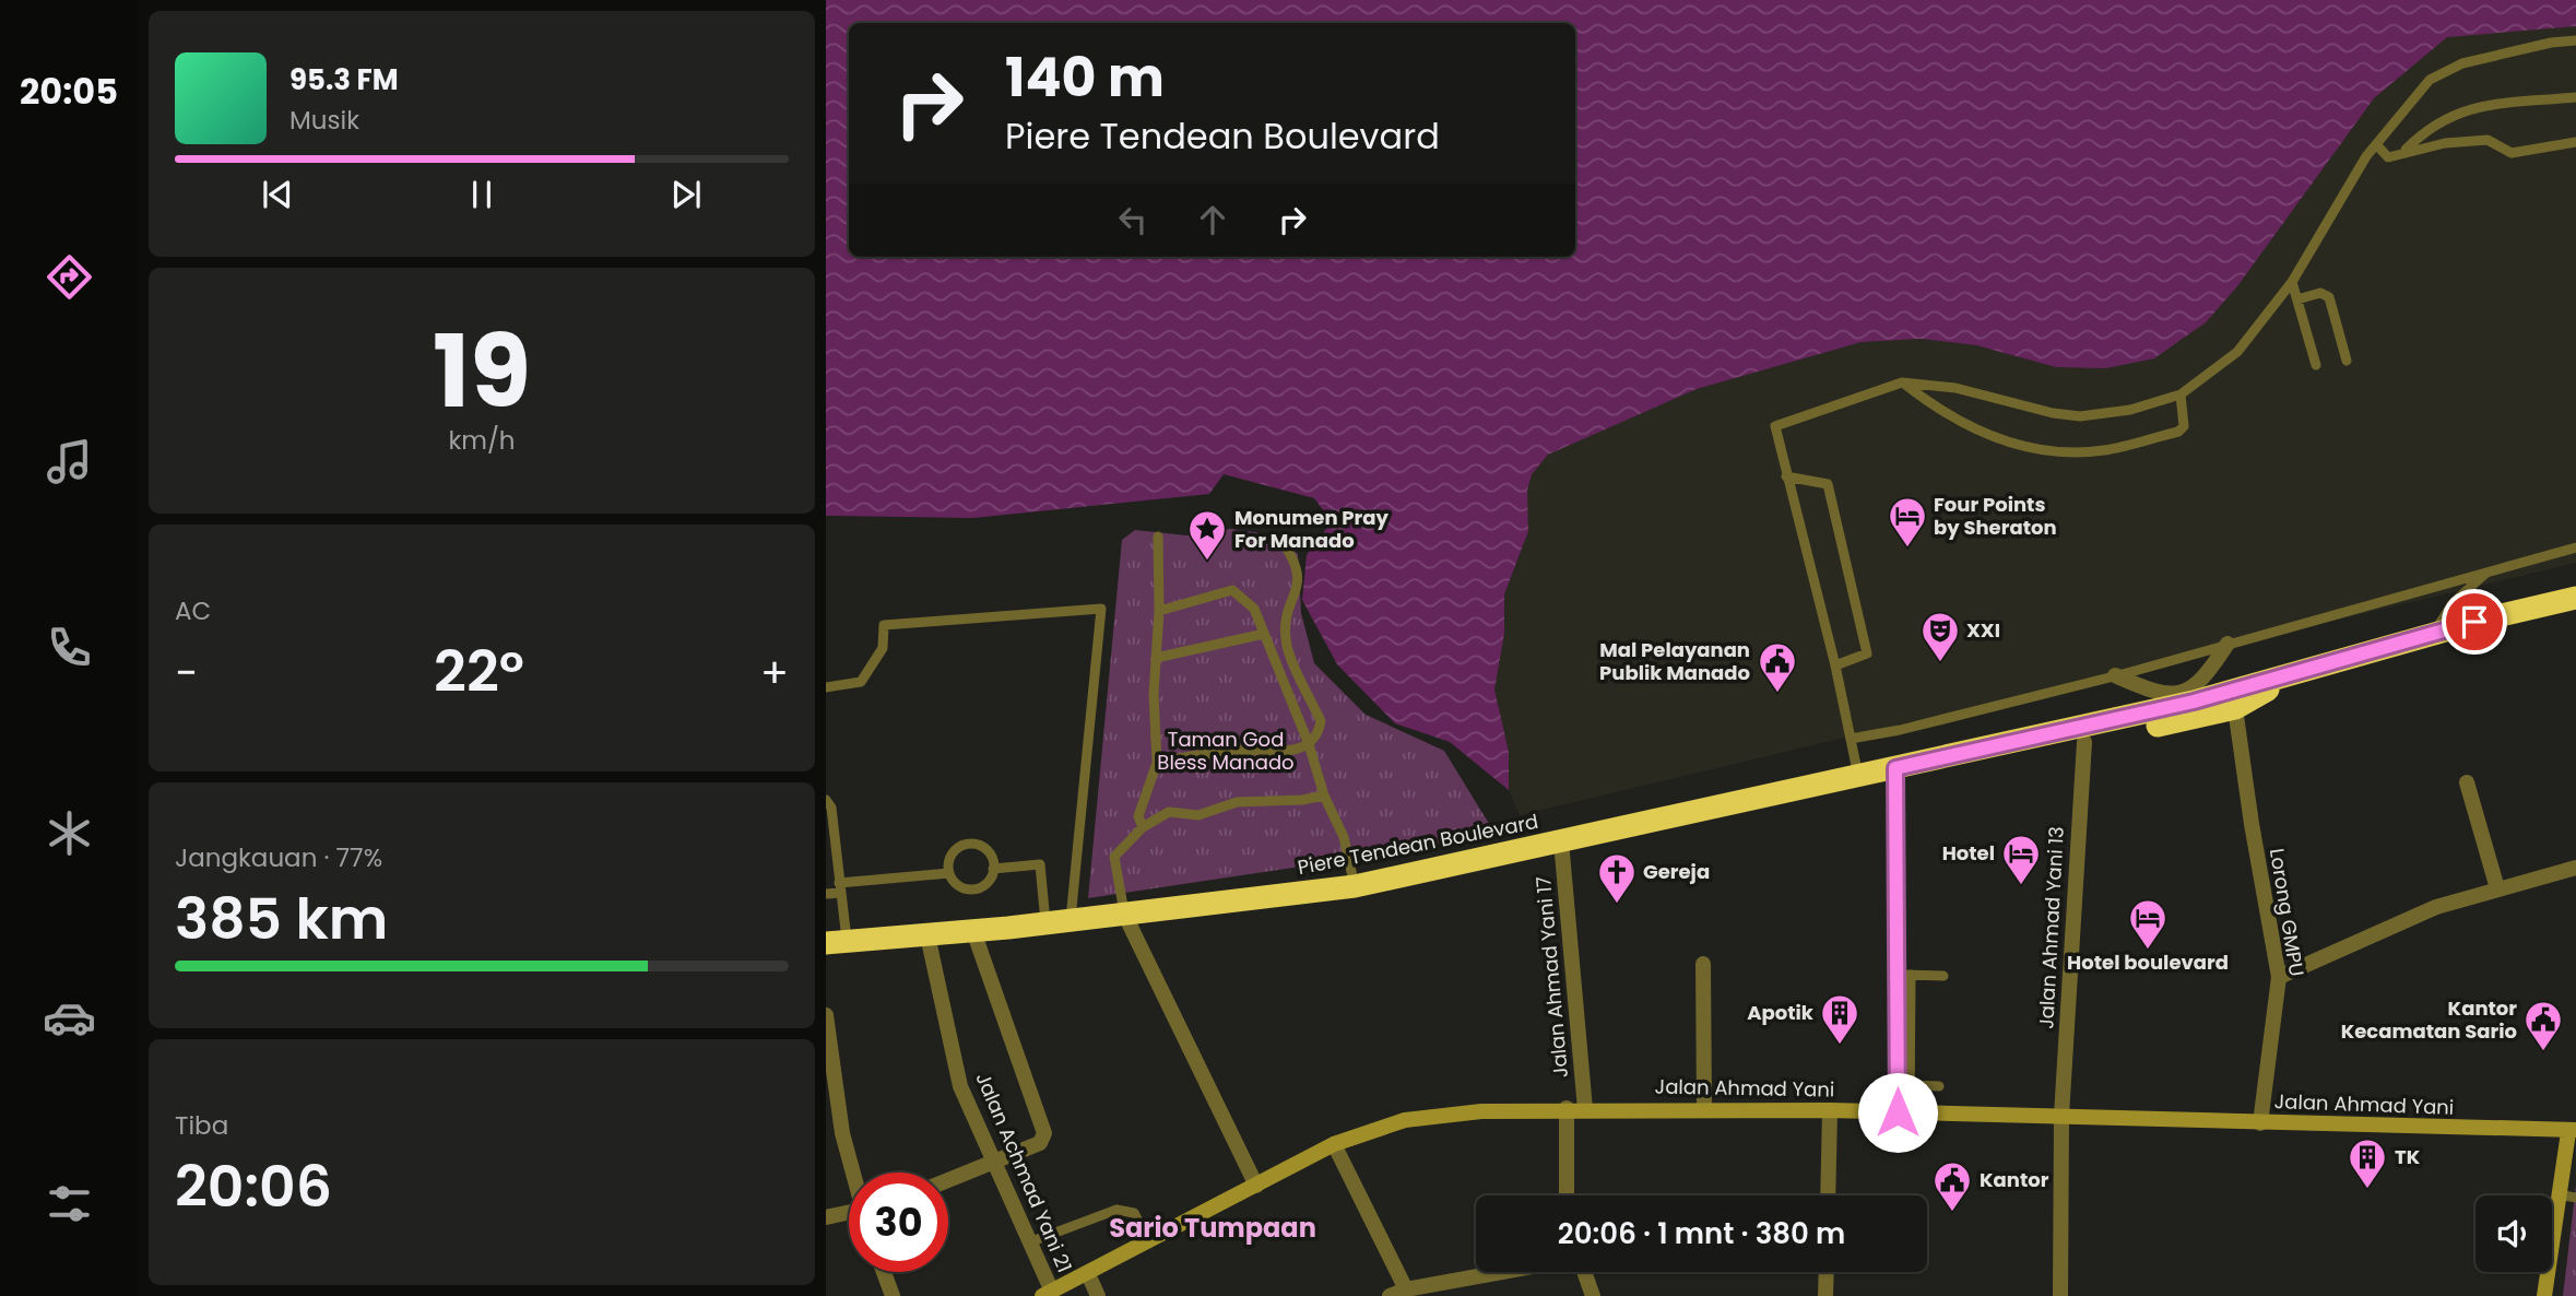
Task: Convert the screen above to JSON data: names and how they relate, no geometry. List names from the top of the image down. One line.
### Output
{"streets":{"highway":["Piere Tendean Boulevard"],"main road":["Jalan Ahmad Yani"],"street":["Lorong GMPU","Jalan Ahmad Yani 13","Jalan Ahmad Yani 17","Jalan Achmad Yani 21"]},"crossings":[["Piere Tendean Boulevard","Lorong GMPU"],["Piere Tendean Boulevard","Jalan Ahmad Yani 13"],["Piere Tendean Boulevard","Jalan Ahmad Yani 17"],["Piere Tendean Boulevard","Jalan Achmad Yani 21"],["Lorong GMPU","Jalan Ahmad Yani"],["Jalan Ahmad Yani 13","Jalan Ahmad Yani"],["Jalan Ahmad Yani 17","Jalan Ahmad Yani"],["Jalan Ahmad Yani","Jalan Achmad Yani 21"]],"districts":["Sario Tumpaan"],"parks":["Taman God Bless Manado"],"places":{"hotel":["Four Points by Sheraton","Hotel","Hotel boulevard"],"place":["Monumen Pray For Manado"],"theatre":["XXI"],"public building":["Mal Pelayanan Publik Manado","Kantor Kecamatan Sario","Kantor"],"church":["Gereja"],"building":["Apotik","TK"]},"page":{"tabs":"20:05","turn":["140 m","Piere Tendean Boulevard"],"song":["95.3 FM","Musik"],"tile":[["19","km/h"],"AC",["Jangkauan · 77%","385 km"],["Tiba","20:06"]],"heat":["−","22°","+"],"limit":"30","trip":"20:06 · 1 mnt · 380 m"}}
